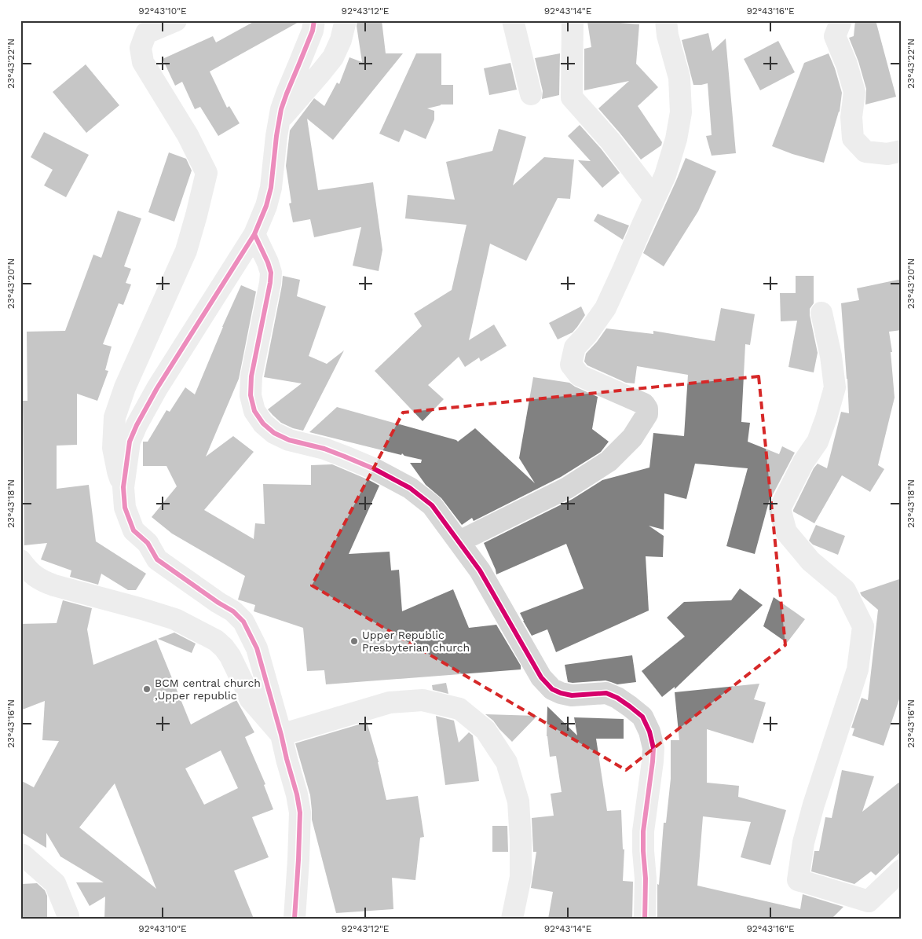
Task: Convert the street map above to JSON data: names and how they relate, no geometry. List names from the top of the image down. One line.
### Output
{"places":["Upper Republic Presbyterian church","BCM central church ,Upper republic"],"coordinates":["92°43'10\"E","92°43'12\"E","92°43'14\"E","92°43'16\"E","23°43'22\"N","23°43'20\"N","23°43'18\"N","23°43'16\"N"]}
